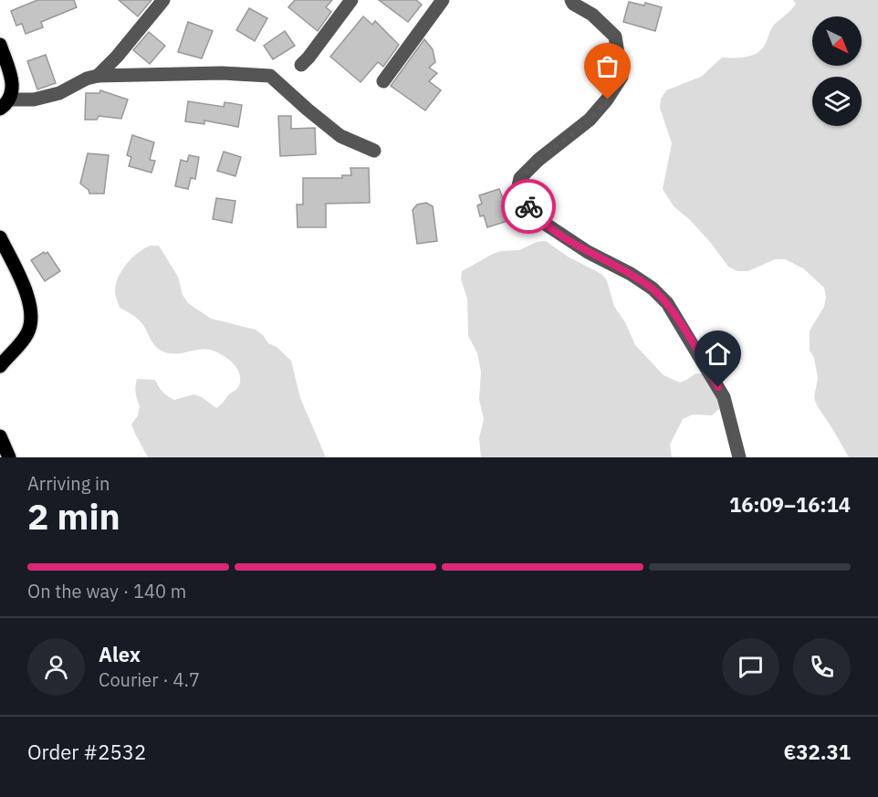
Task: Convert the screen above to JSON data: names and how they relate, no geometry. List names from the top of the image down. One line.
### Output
{"north":"bottom right","page":{"heading":["2 min","Arriving in","16:09–16:14"],"panel":["Alex","Courier · 4.7","Order #2532","€32.31"],"bar":"On the way · 140 m"}}
